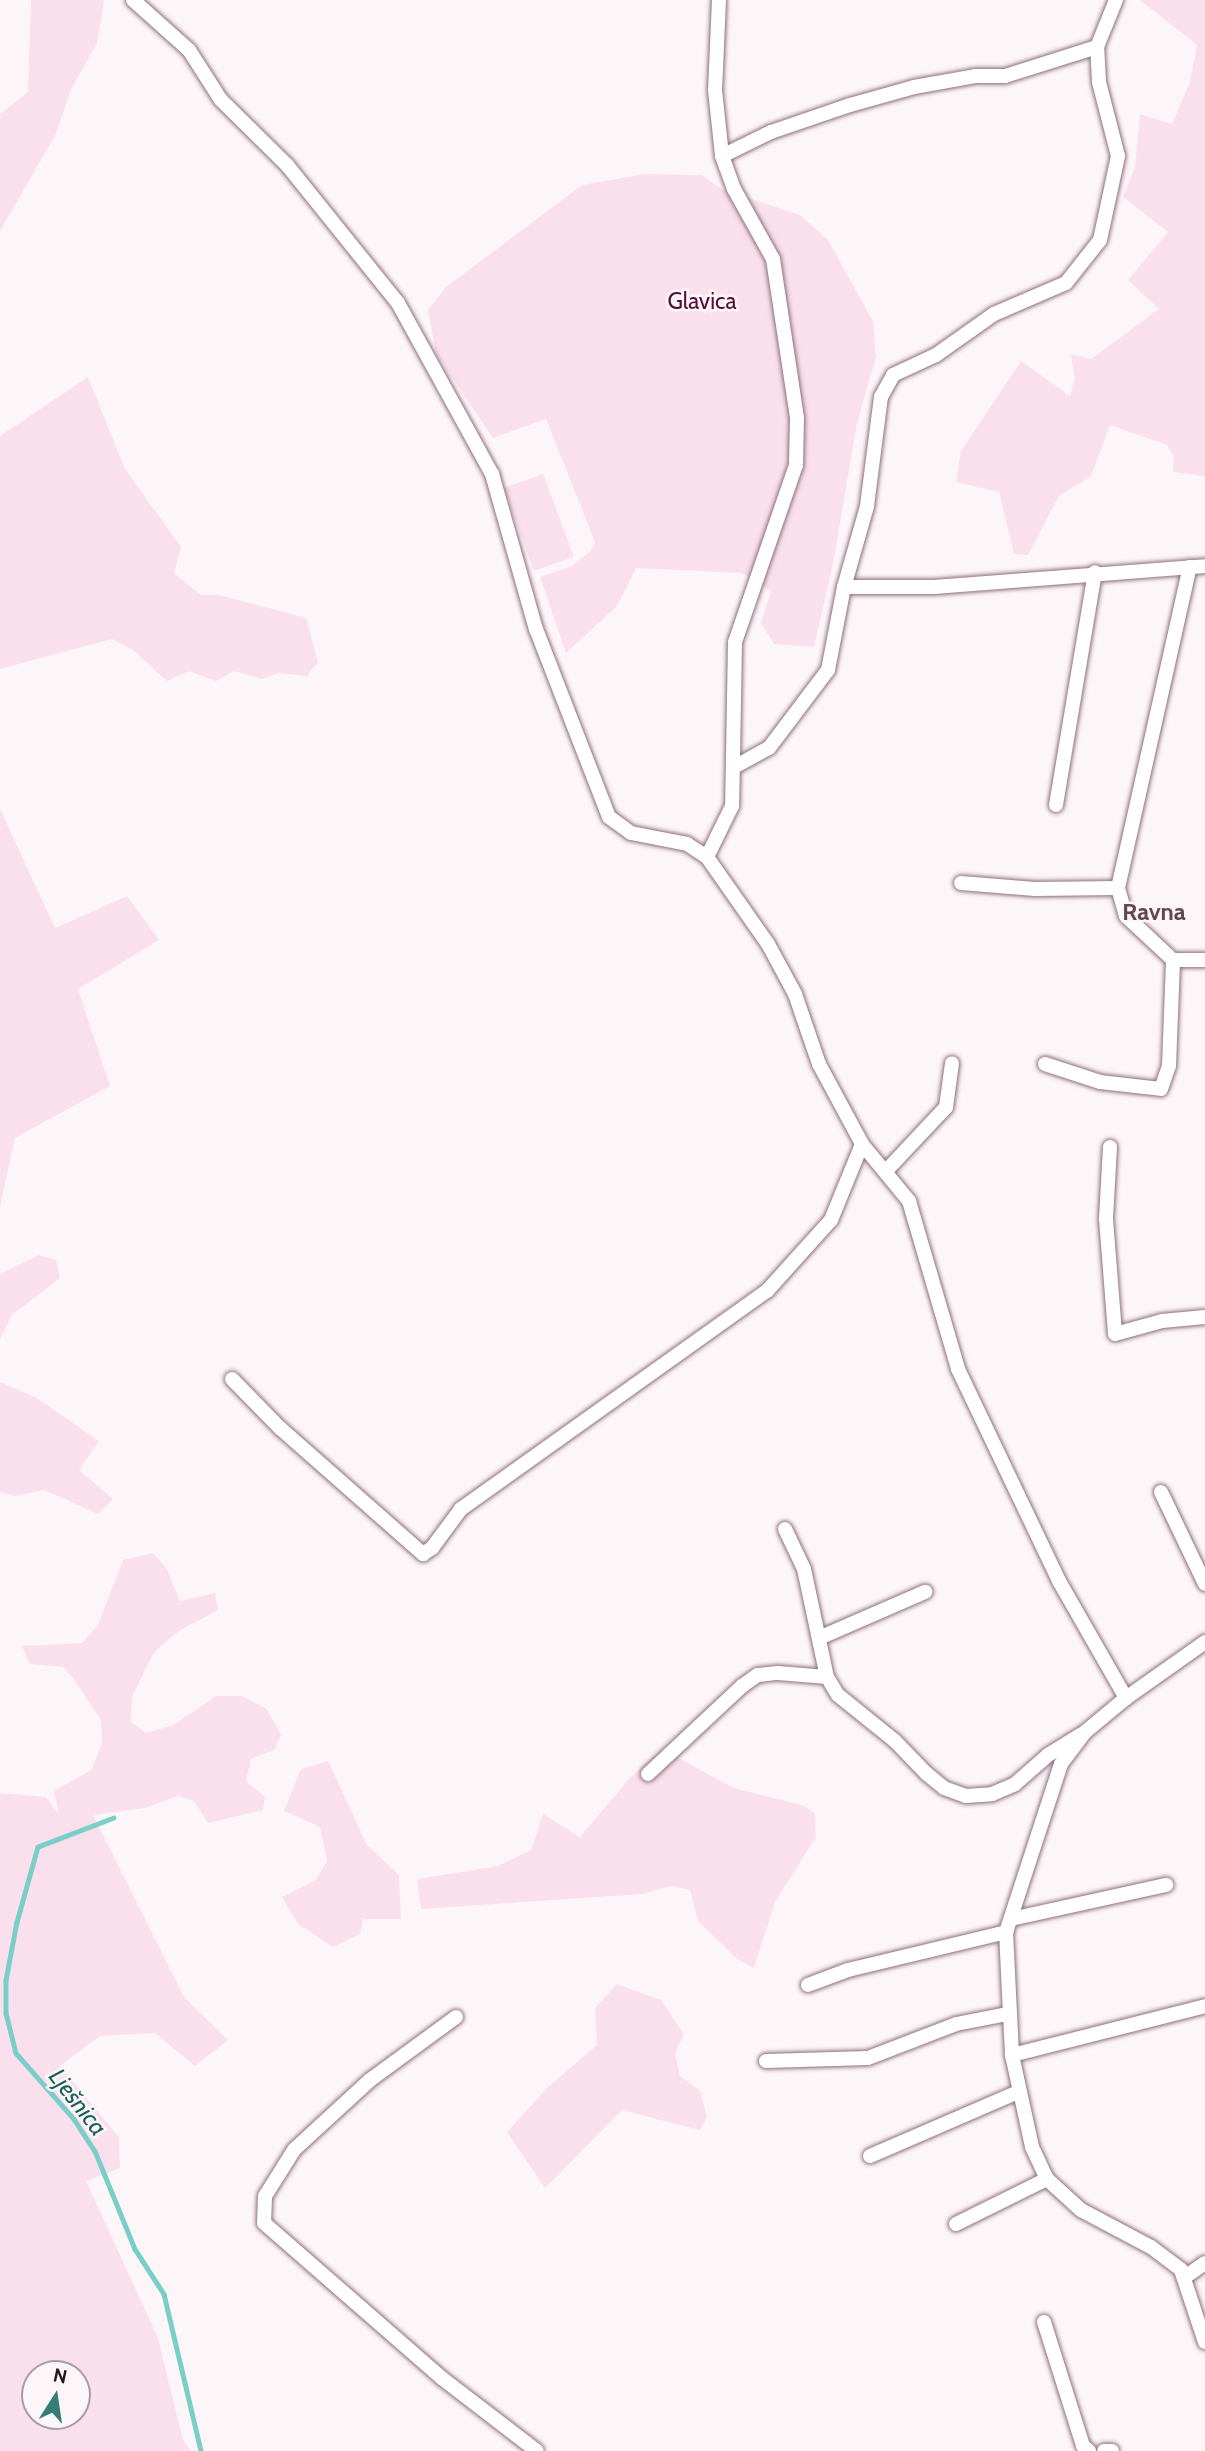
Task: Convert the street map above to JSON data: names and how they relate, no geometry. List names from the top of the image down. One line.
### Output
{"districts":["Ravna"],"water":["Lješnica"],"parks":["Glavica"],"north":"top"}
